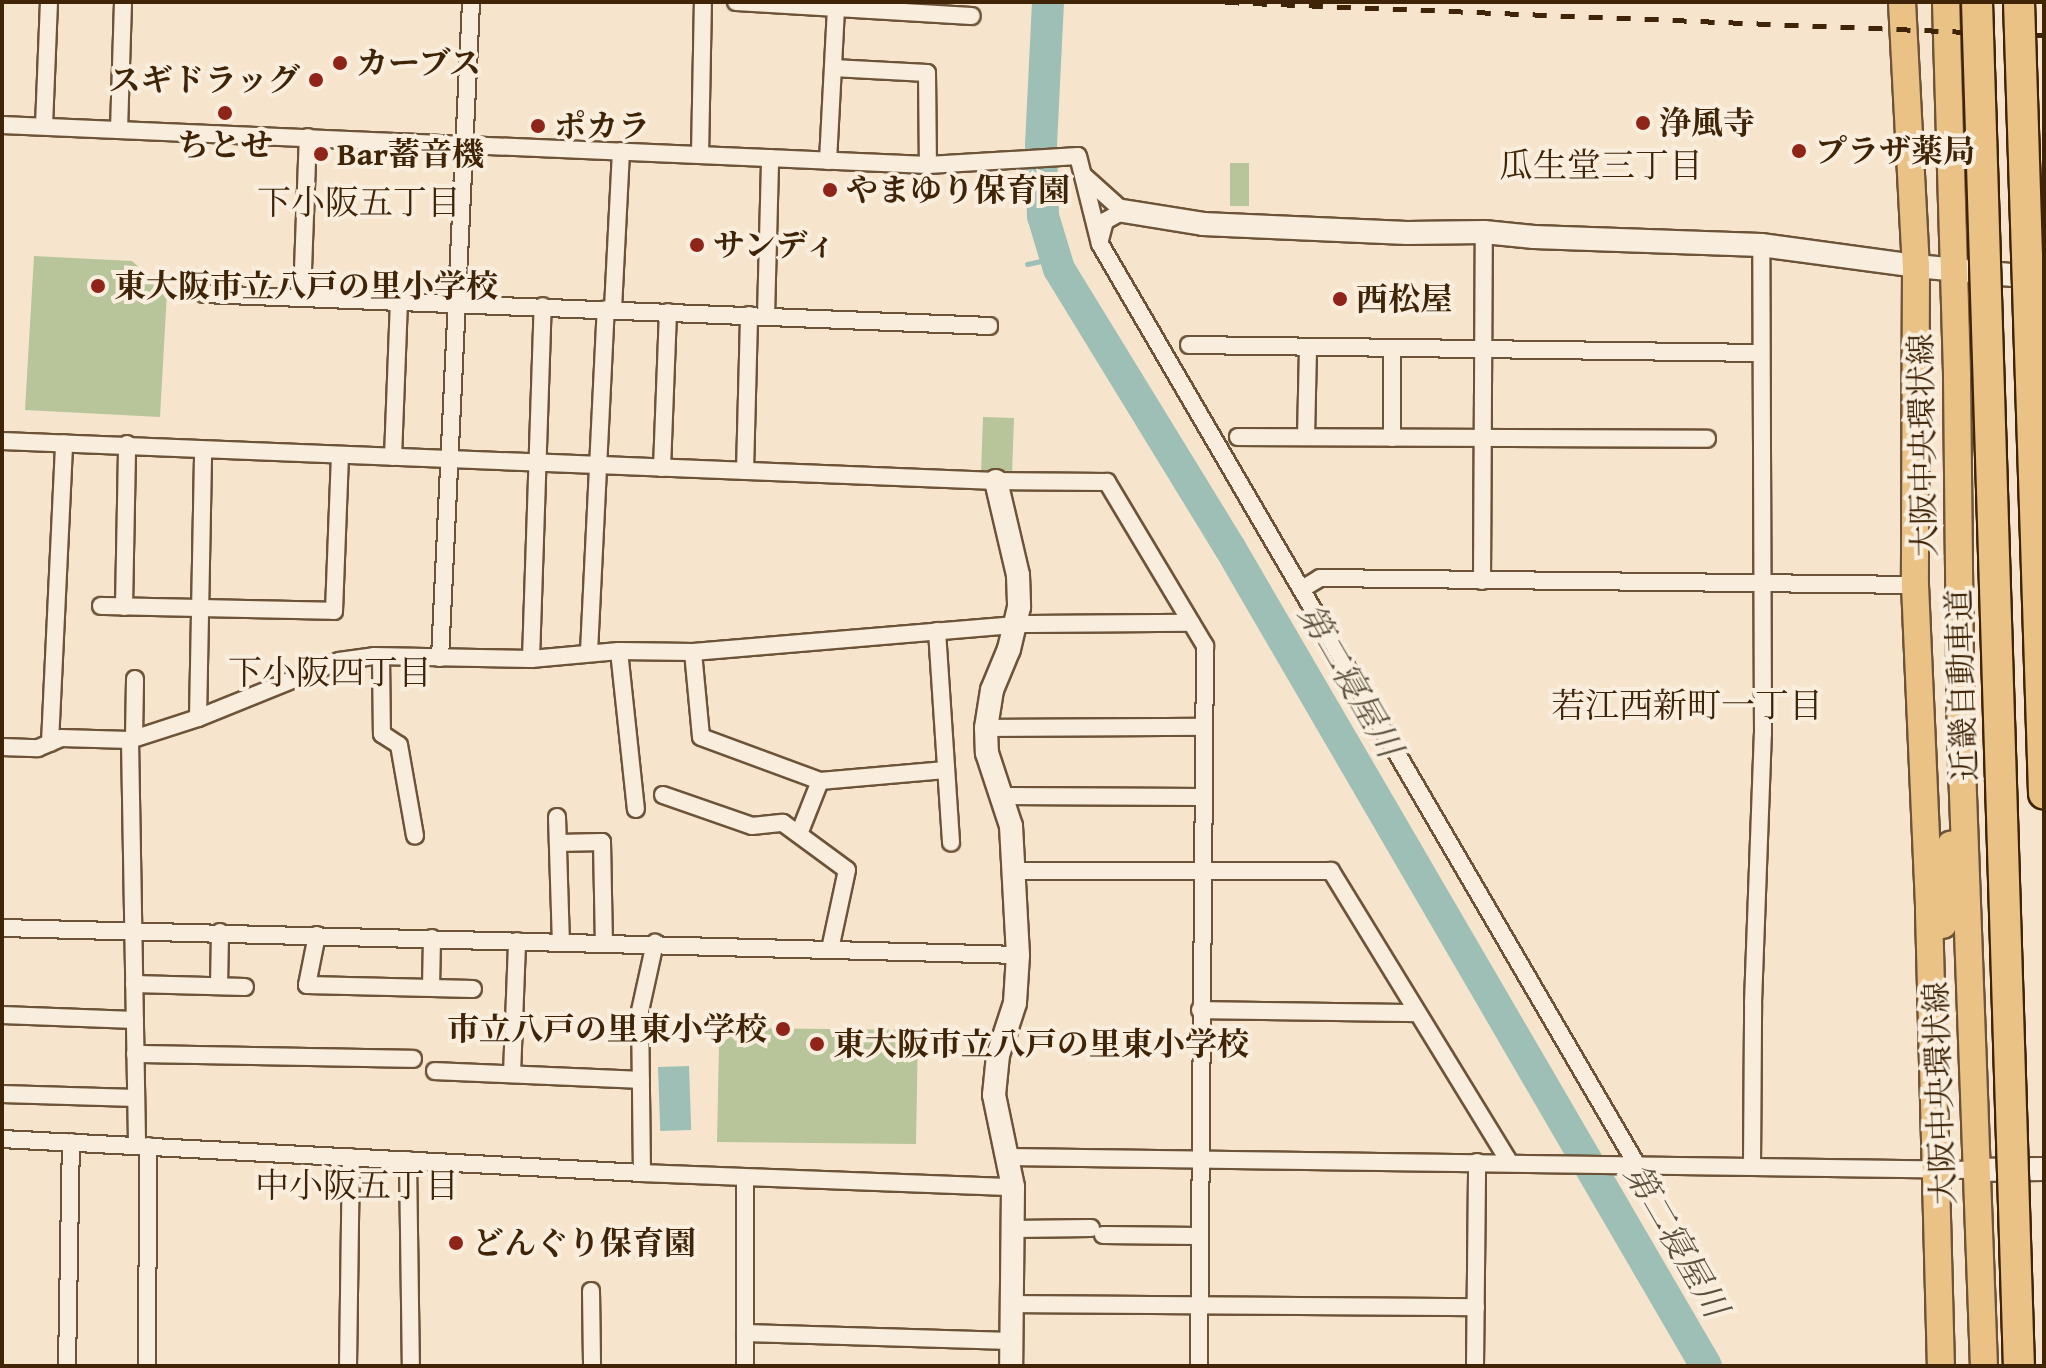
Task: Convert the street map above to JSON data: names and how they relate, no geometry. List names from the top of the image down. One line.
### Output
{"streets":{"highway":["近畿自動車道"],"main road":["大阪中央環状線"]},"districts":["瓜生堂三丁目","下小阪五丁目","下小阪四丁目","若江西新町一丁目","中小阪五丁目"],"water":["第二寝屋川"],"places":["カーブス","スギドラッグ","ちとせ","浄風寺","ポカラ","プラザ薬局","Bar蓄音機","やまゆり保育園","サンディ","東大阪市立八戸の里小学校","西松屋","市立八戸の里東小学校","東大阪市立八戸の里東小学校","どんぐり保育園"]}
